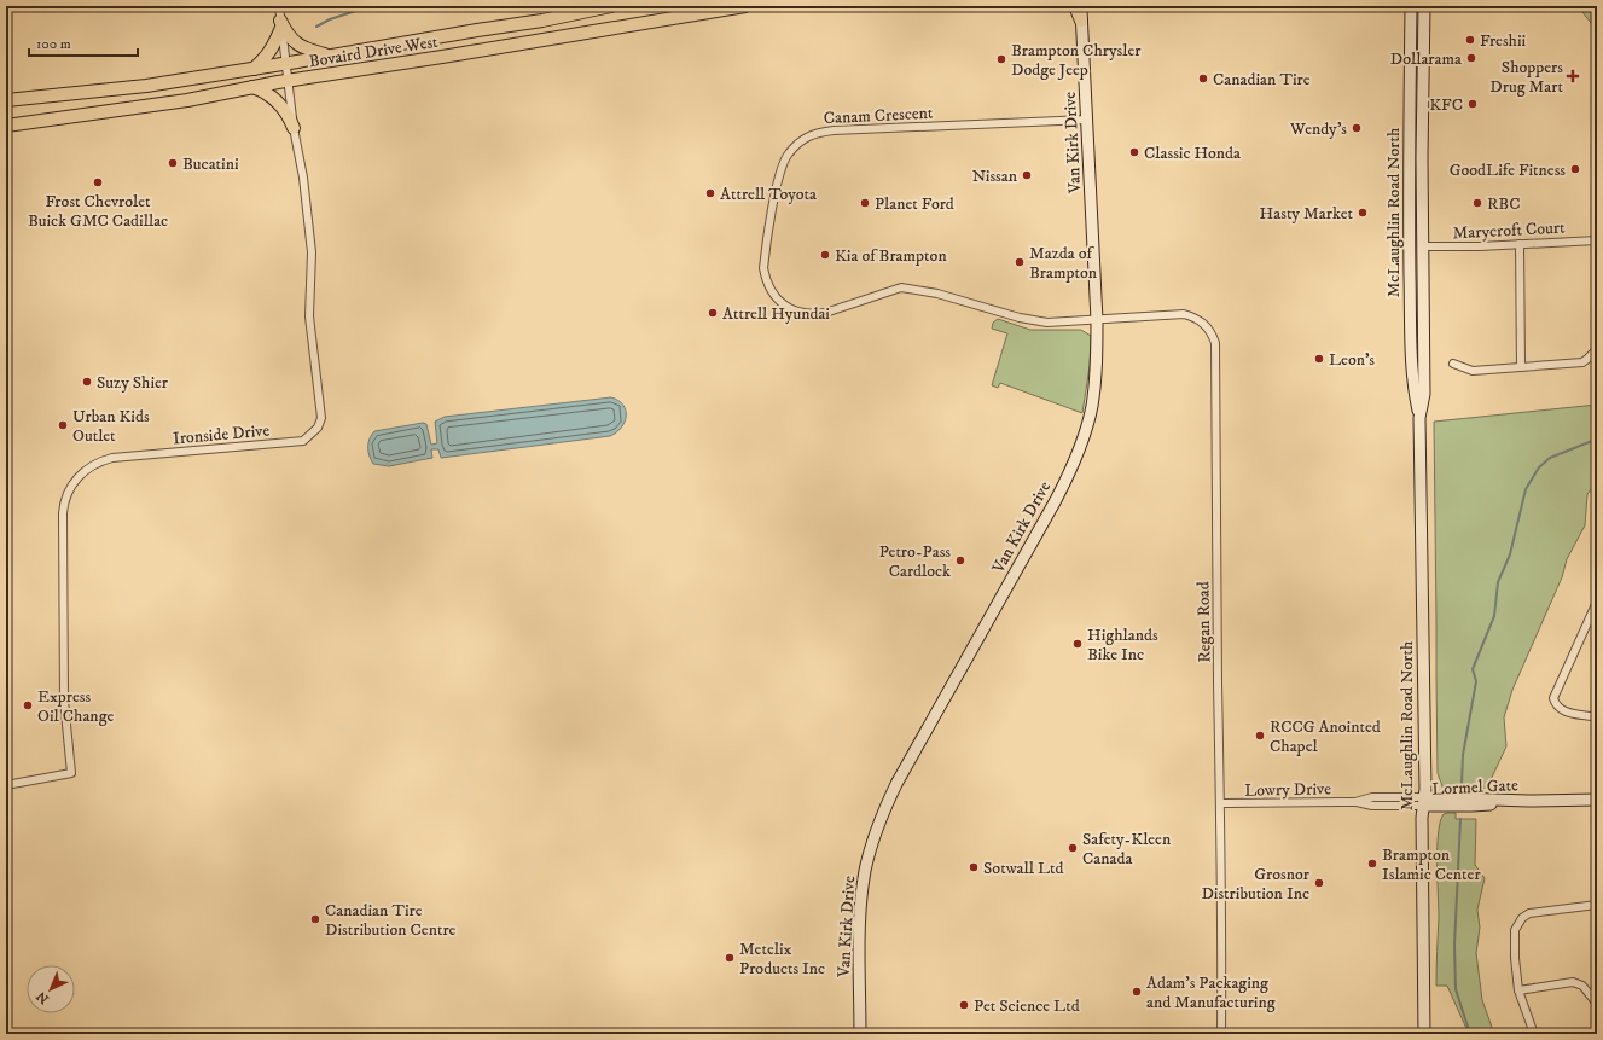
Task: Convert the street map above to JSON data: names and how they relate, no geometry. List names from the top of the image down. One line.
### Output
{"streets":{"main road":["Bovaird Drive West","Van Kirk Drive","McLaughlin Road North","Lormel Gate"],"street":["Canam Crescent","Marycroft Court","Ironside Drive","Regan Road","Lowry Drive"]},"crossings":[["Bovaird Drive West","Ironside Drive"],["Canam Crescent","Van Kirk Drive"],["Canam Crescent","Regan Road"],["Van Kirk Drive","Regan Road"],["McLaughlin Road North","Marycroft Court"],["McLaughlin Road North","Lormel Gate"],["McLaughlin Road North","Lowry Drive"],["Regan Road","Lowry Drive"],["Lormel Gate","Lowry Drive"]],"places":{"other":["Freshii","Dollarama","Brampton Chrysler Dodge Jeep","Canadian Tire","KFC","Wendy's","Classic Honda","Bucatini","GoodLife Fitness","Nissan","Frost Chevrolet Buick GMC Cadillac","Attrell Toyota","Planet Ford","RBC","Hasty Market","Kia of Brampton","Mazda of Brampton","Attrell Hyundai","Leon's","Suzy Shier","Urban Kids Outlet","Petro-Pass Cardlock","Highlands Bike Inc","Express Oil Change","RCCG Anointed Chapel","Safety-Kleen Canada","Brampton Islamic Center","Sotwall Ltd","Grosnor Distribution Inc","Canadian Tire Distribution Centre","Metelix Products Inc","Adam's Packaging and Manufacturing","Pet Science Ltd"],"health":["Shoppers Drug Mart"]},"scale_bar":"100 m","north":"bottom left"}
